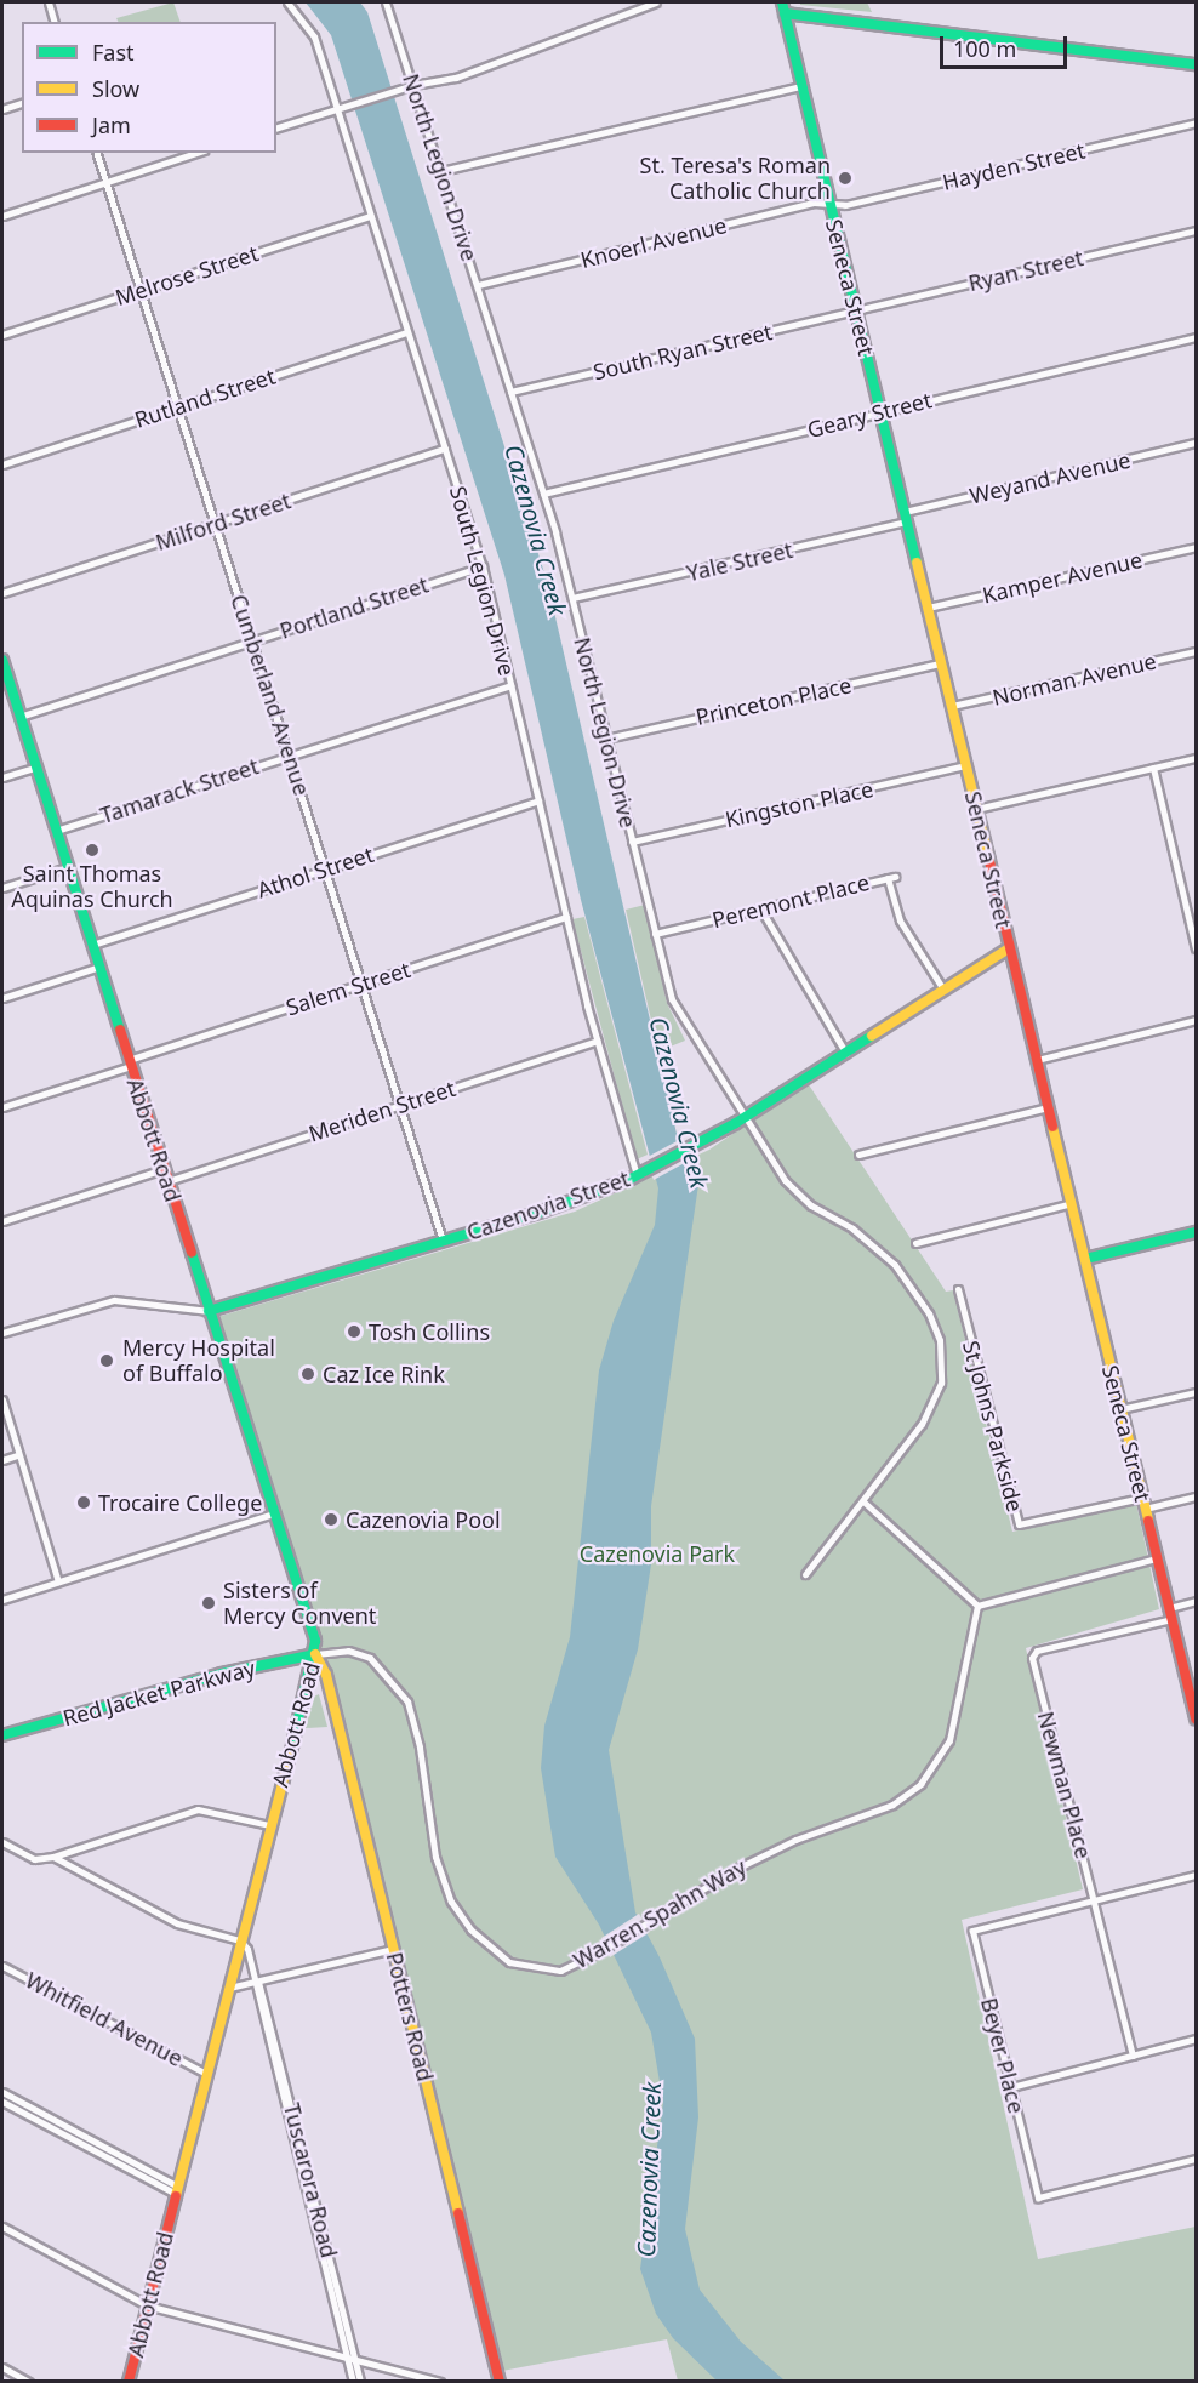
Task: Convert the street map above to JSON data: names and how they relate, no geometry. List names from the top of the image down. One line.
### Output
{"streets":{"street":["Hayden Street","North Legion Drive","Knoerl Avenue","Ryan Street","Melrose Street","Seneca Street","South Ryan Street","Rutland Street","Geary Street","Weyand Avenue","Milford Street","Yale Street","Kamper Avenue","South Legion Drive","Portland Street","Norman Avenue","Cumberland Avenue","Princeton Place","Tamarack Street","Kingston Place","Athol Street","Peremont Place","Salem Street","Meriden Street","Abbott Road","Cazenovia Street","St Johns Parkside","Red Jacket Parkway","Newman Place","Warren Spahn Way","Potters Road","Whitfield Avenue","Beyer Place","Tuscarora Road"]},"crossings":[["Hayden Street","Knoerl Avenue"],["Hayden Street","Seneca Street"],["North Legion Drive","Knoerl Avenue"],["North Legion Drive","South Ryan Street"],["North Legion Drive","Geary Street"],["North Legion Drive","Yale Street"],["North Legion Drive","Princeton Place"],["North Legion Drive","Kingston Place"],["North Legion Drive","Peremont Place"],["North Legion Drive","Cazenovia Street"],["Knoerl Avenue","Seneca Street"],["Ryan Street","Seneca Street"],["Ryan Street","South Ryan Street"],["Melrose Street","South Legion Drive"],["Melrose Street","Cumberland Avenue"],["Seneca Street","South Ryan Street"],["Seneca Street","Geary Street"],["Seneca Street","Weyand Avenue"],["Seneca Street","Yale Street"],["Seneca Street","Kamper Avenue"],["Seneca Street","Norman Avenue"],["Seneca Street","Princeton Place"],["Seneca Street","Kingston Place"],["Seneca Street","Cazenovia Street"],["Seneca Street","St Johns Parkside"],["Seneca Street","Newman Place"],["Rutland Street","South Legion Drive"],["Rutland Street","Cumberland Avenue"],["Weyand Avenue","Yale Street"],["Milford Street","South Legion Drive"],["Milford Street","Cumberland Avenue"],["South Legion Drive","Portland Street"],["South Legion Drive","Tamarack Street"],["South Legion Drive","Athol Street"],["South Legion Drive","Salem Street"],["South Legion Drive","Meriden Street"],["South Legion Drive","Cazenovia Street"],["Portland Street","Cumberland Avenue"],["Portland Street","Abbott Road"],["Cumberland Avenue","Tamarack Street"],["Cumberland Avenue","Athol Street"],["Cumberland Avenue","Salem Street"],["Cumberland Avenue","Meriden Street"],["Cumberland Avenue","Cazenovia Street"],["Tamarack Street","Abbott Road"],["Athol Street","Abbott Road"],["Peremont Place","Cazenovia Street"],["Salem Street","Abbott Road"],["Meriden Street","Abbott Road"],["Abbott Road","Cazenovia Street"],["Abbott Road","Red Jacket Parkway"],["Abbott Road","Warren Spahn Way"],["Abbott Road","Potters Road"],["Abbott Road","Whitfield Avenue"],["Abbott Road","Tuscarora Road"],["Red Jacket Parkway","Warren Spahn Way"],["Red Jacket Parkway","Potters Road"],["Newman Place","Beyer Place"],["Warren Spahn Way","Potters Road"]],"water":["Cazenovia Creek"],"parks":["Cazenovia Park"],"places":["St. Teresa's Roman Catholic Church","Saint Thomas Aquinas Church","Tosh Collins","Mercy Hospital of Buffalo","Caz Ice Rink","Trocaire College","Cazenovia Pool","Sisters of Mercy Convent"],"legend":["Fast","Slow","Jam"],"scale_bar":"100 m"}
